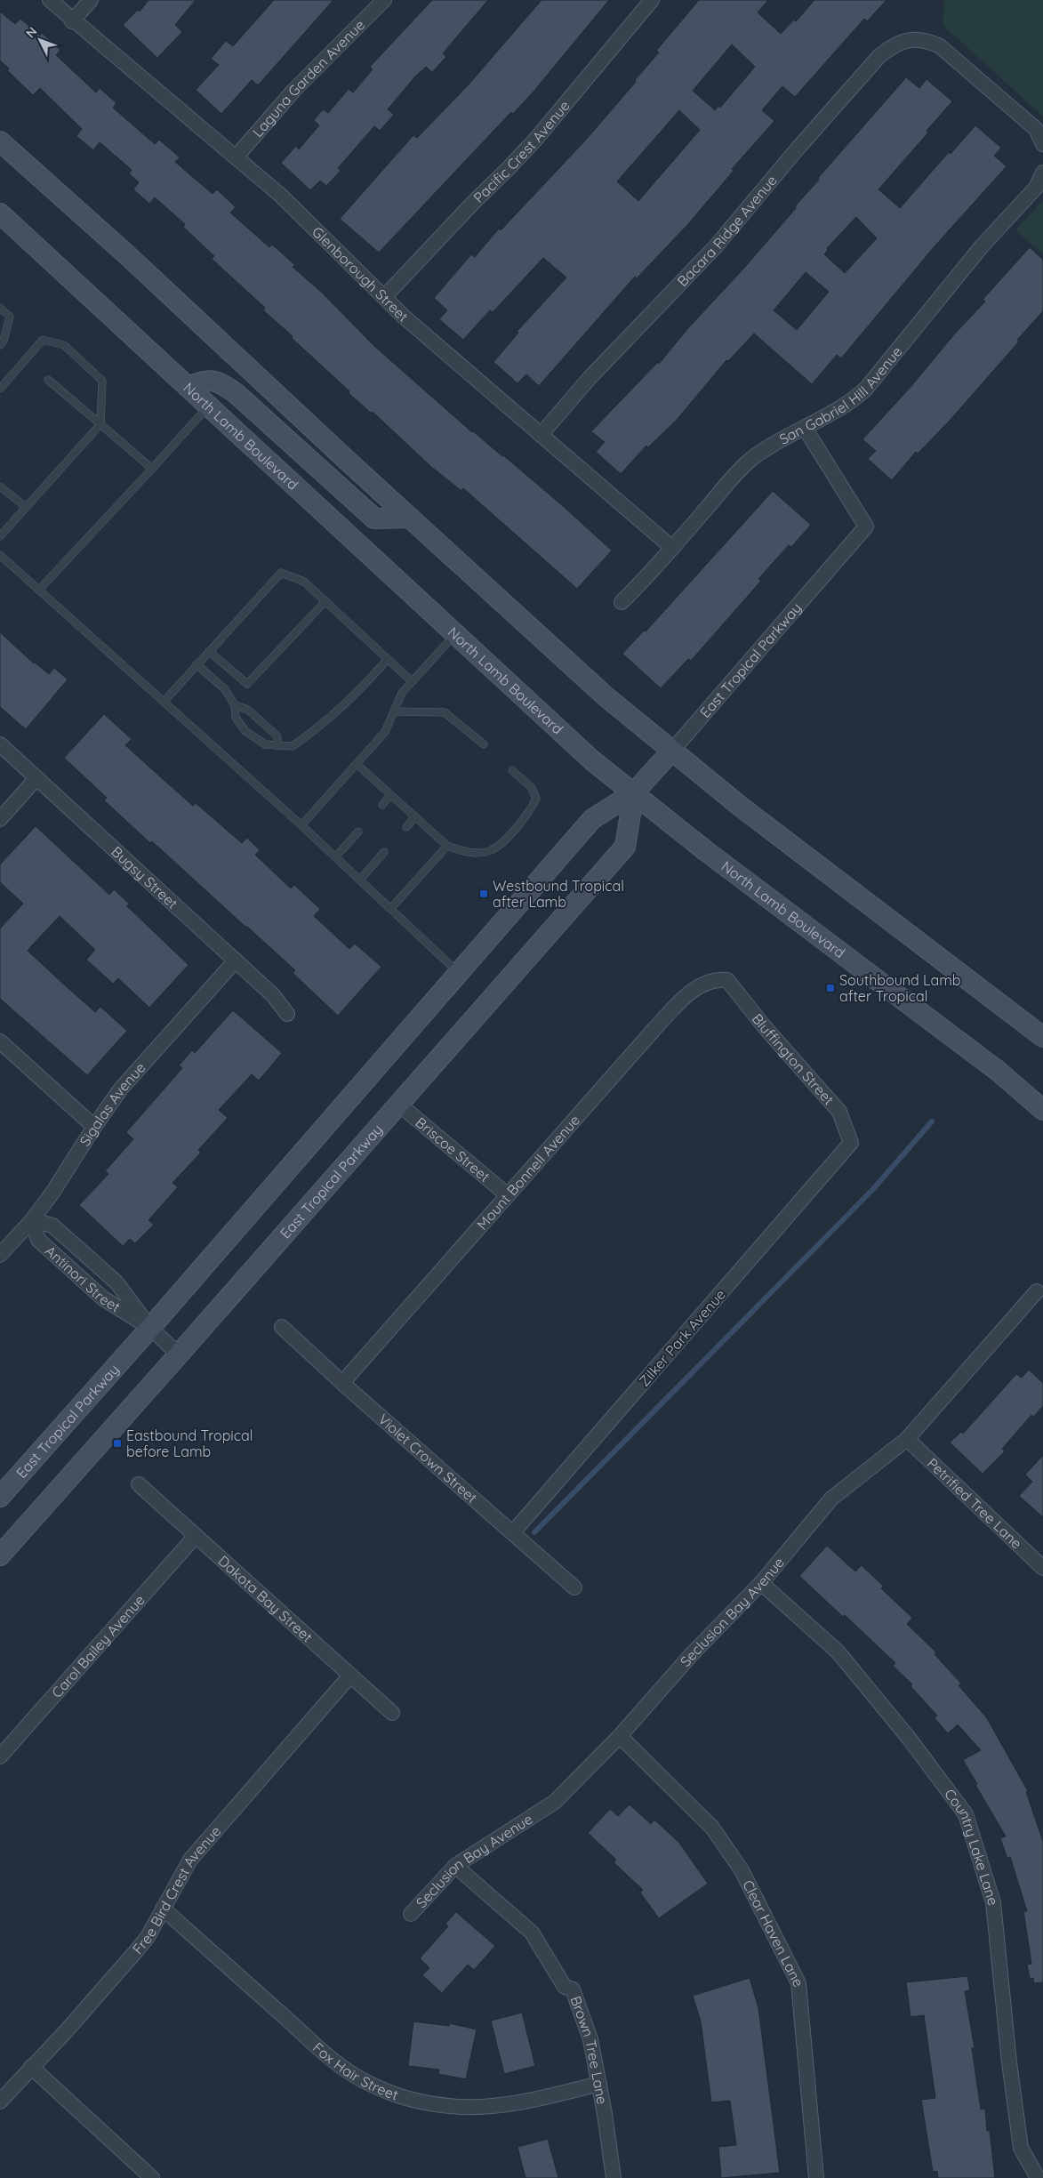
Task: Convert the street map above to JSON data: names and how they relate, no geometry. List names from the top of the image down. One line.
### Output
{"streets":{"main road":["North Lamb Boulevard","East Tropical Parkway"],"street":["Laguna Garden Avenue","Pacific Crest Avenue","Bacara Ridge Avenue","Glenborough Street","San Gabriel Hill Avenue","Bugsy Street","Bluffington Street","Sigalas Avenue","Briscoe Street","Mount Bonnell Avenue","Antinori Street","Zilker Park Avenue","Violet Crown Street","Petrified Tree Lane","Dakota Bay Street","Seclusion Bay Avenue","Carol Bailey Avenue","Country Lake Lane","Free Bird Crest Avenue","Clear Haven Lane","Brown Tree Lane","Fox Hair Street"]},"crossings":[["Laguna Garden Avenue","Glenborough Street"],["Pacific Crest Avenue","Glenborough Street"],["Bacara Ridge Avenue","Glenborough Street"],["Glenborough Street","San Gabriel Hill Avenue"],["San Gabriel Hill Avenue","East Tropical Parkway"],["North Lamb Boulevard","East Tropical Parkway"],["East Tropical Parkway","Briscoe Street"],["East Tropical Parkway","Antinori Street"],["Bugsy Street","Sigalas Avenue"],["Bluffington Street","Mount Bonnell Avenue"],["Bluffington Street","Zilker Park Avenue"],["Sigalas Avenue","Antinori Street"],["Briscoe Street","Mount Bonnell Avenue"],["Mount Bonnell Avenue","Violet Crown Street"],["Zilker Park Avenue","Violet Crown Street"],["Petrified Tree Lane","Seclusion Bay Avenue"],["Dakota Bay Street","Carol Bailey Avenue"],["Dakota Bay Street","Free Bird Crest Avenue"],["Seclusion Bay Avenue","Country Lake Lane"],["Seclusion Bay Avenue","Clear Haven Lane"],["Seclusion Bay Avenue","Brown Tree Lane"],["Free Bird Crest Avenue","Fox Hair Street"],["Brown Tree Lane","Fox Hair Street"]],"places":{"transit":["Westbound Tropical after Lamb","Southbound Lamb after Tropical","Eastbound Tropical before Lamb"]},"north":"top left"}
